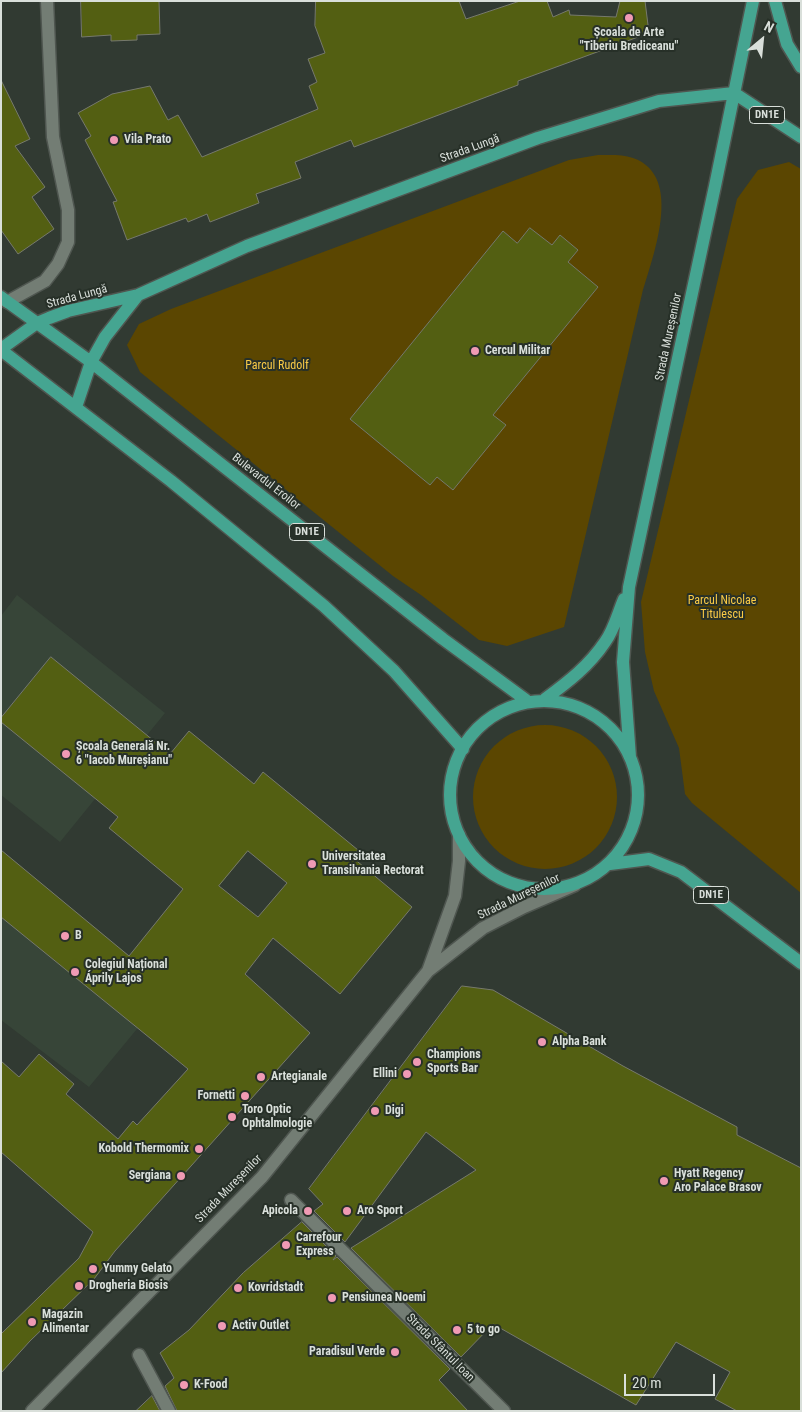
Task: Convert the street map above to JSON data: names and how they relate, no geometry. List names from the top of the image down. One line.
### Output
{"streets":{"main road":["DN1E","Strada Lungă","Strada Mureșenilor","Bulevardul Eroilor"],"street":["Strada Sfântul Ioan"]},"crossings":[["DN1E","Strada Lungă"],["DN1E","Strada Mureșenilor"],["DN1E","Bulevardul Eroilor"],["Strada Lungă","Strada Mureșenilor"],["Strada Lungă","Bulevardul Eroilor"]],"parks":["Parcul Rudolf","Parcul Nicolae Titulescu"],"places":["Școala de Arte \"Tiberiu Brediceanu\"","Vila Prato","Cercul Militar","Școala Generală Nr. 6 \"Iacob Mureșianu\"","Universitatea Transilvania Rectorat","B","Colegiul Național Áprily Lajos","Alpha Bank","Champions Sports Bar","Ellini","Artegianale","Fornetti","Digi","Toro Optic Ophtalmologie","Kobold Thermomix","Sergiana","Hyatt Regency Aro Palace Brasov","Apicola","Aro Sport","Carrefour Express","Yummy Gelato","Drogheria Biosis","Kovridstadt","Pensiunea Noemi","Magazin Alimentar","Activ Outlet","5 to go","Paradisul Verde","K-Food"],"scale_bar":"20 m","north":"top right"}
